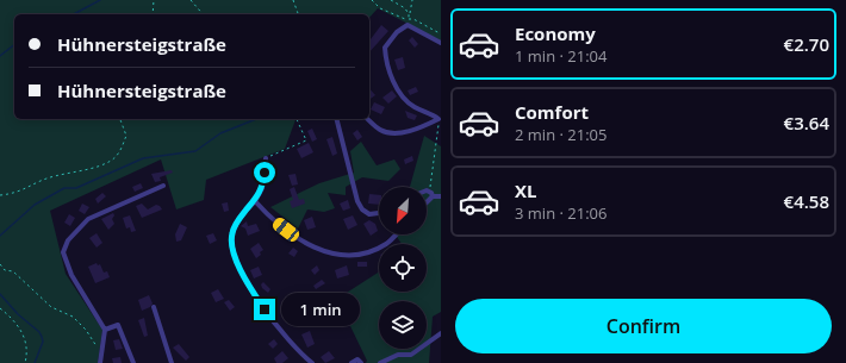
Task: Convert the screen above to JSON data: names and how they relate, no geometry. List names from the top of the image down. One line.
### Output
{"north":"bottom left","page":{"list":[{"name":"Economy","note":"1 min · 21:04","value":"€2.70"},{"name":"Comfort","note":"2 min · 21:05","value":"€3.64"},{"name":"XL","note":"3 min · 21:06","value":"€4.58"}],"banner":["Hühnersteigstraße","Hühnersteigstraße"],"buttons":"Confirm","bubble":"1 min"}}
